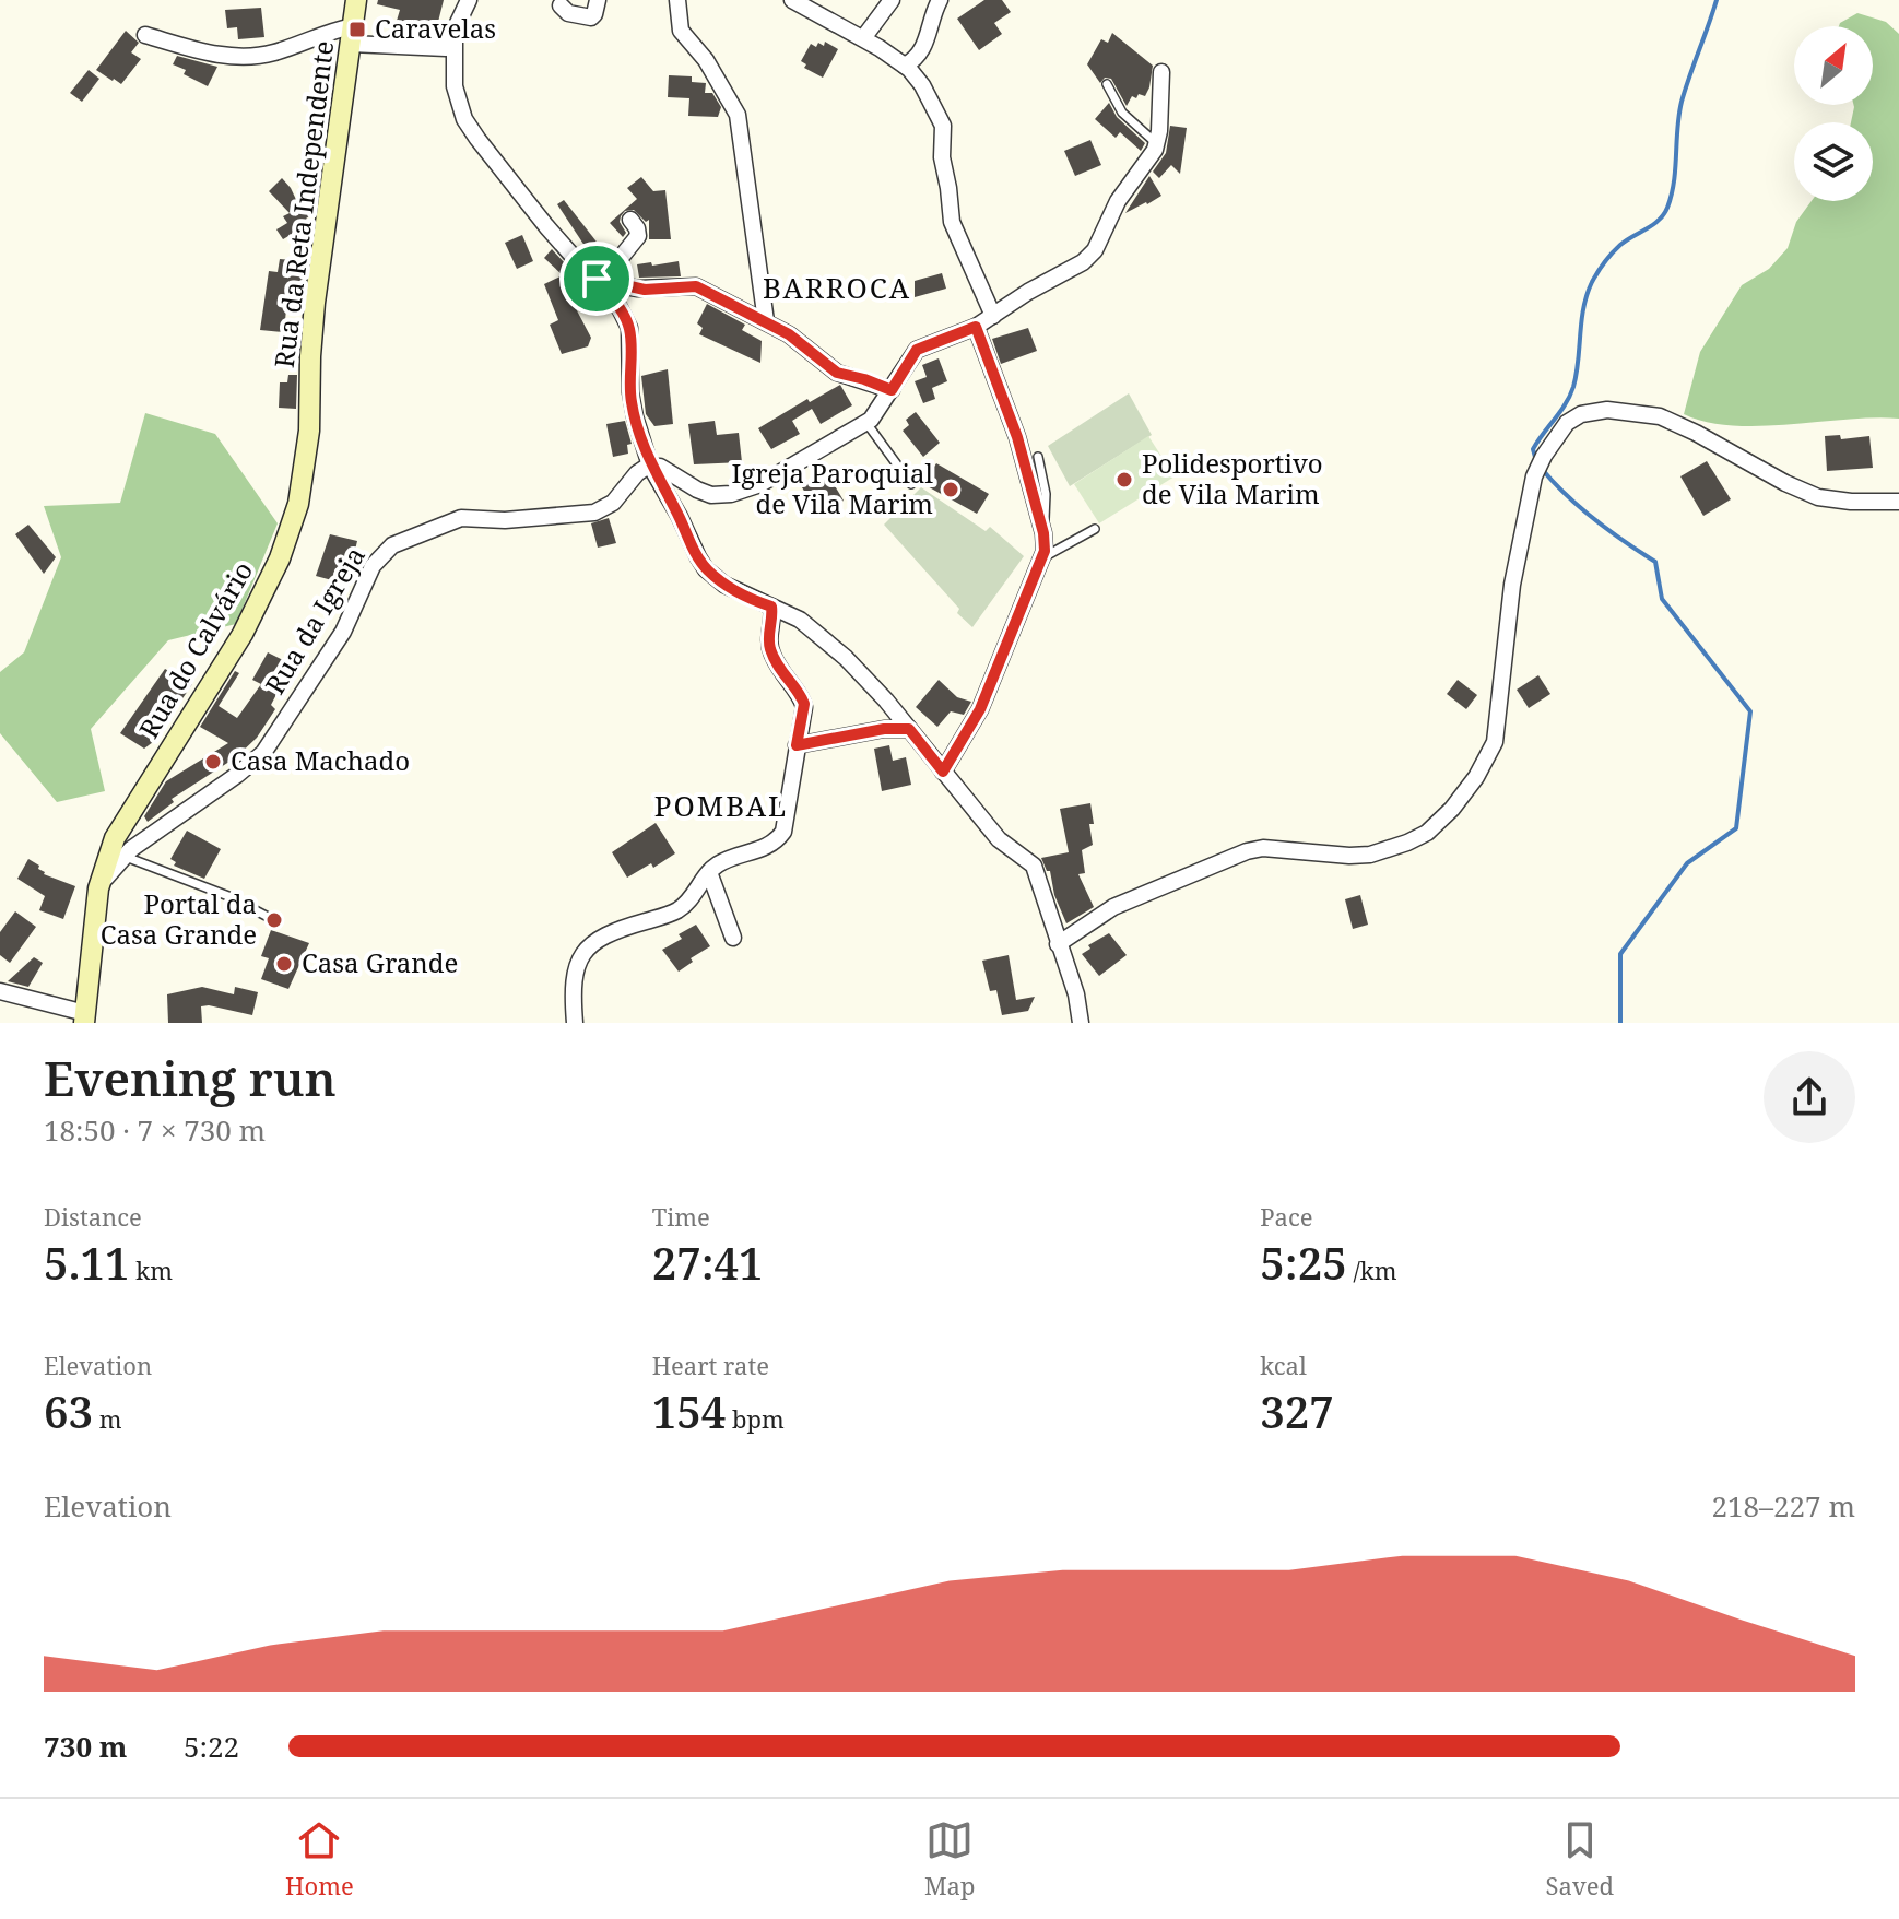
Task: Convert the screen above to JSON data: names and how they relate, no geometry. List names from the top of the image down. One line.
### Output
{"streets":{"street":["Rua da Reta Independente","Rua da Igreja","Rua do Calvário"]},"crossings":[["Rua da Reta Independente","Rua do Calvário"],["Rua da Igreja","Rua do Calvário"]],"districts":["BARROCA","POMBAL"],"places":{"transit":["Caravelas"],"other":["Polidesportivo de Vila Marim","Igreja Paroquial de Vila Marim","Casa Machado","Portal da Casa Grande","Casa Grande"]},"north":"top right","page":{"heading":["Evening run","18:50 · 7 × 730 m"],"stats":[["Distance","5.11 km"],["Time","27:41"],["Pace","5:25 /km"],["Elevation","63 m"],["Heart rate","154 bpm"],["kcal","327"]],"chart":["Elevation","218–227 m"],"list":[{"name":"730 m","note":"5:22"}],"tabs":["Home","Map","Saved"]}}
